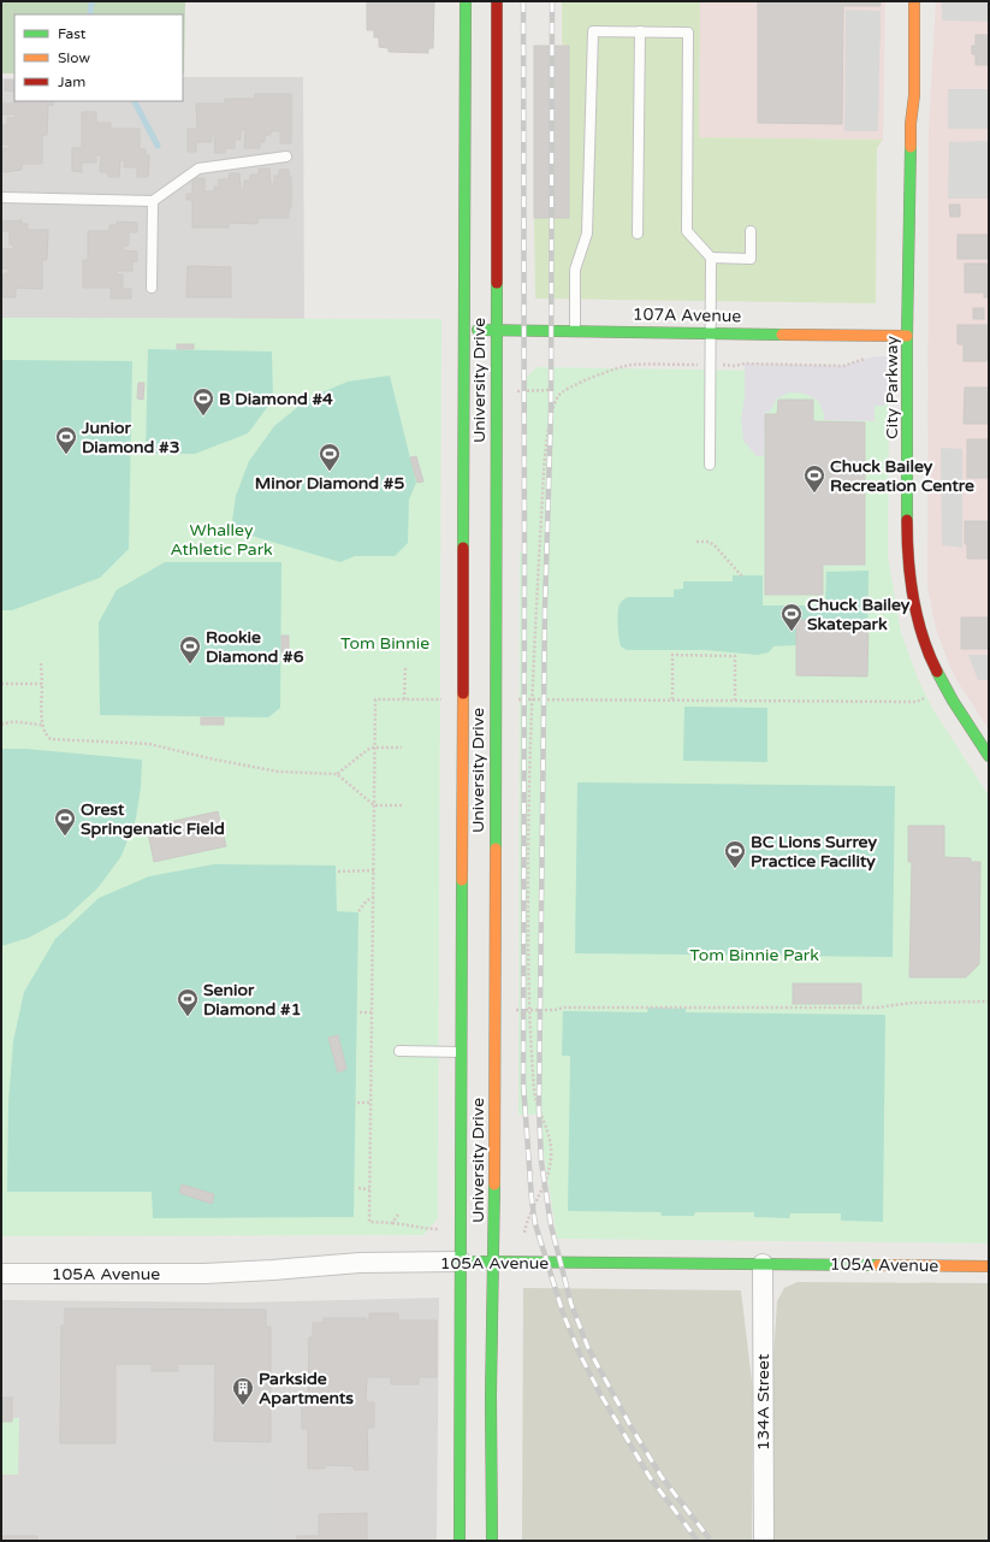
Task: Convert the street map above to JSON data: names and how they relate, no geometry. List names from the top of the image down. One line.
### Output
{"streets":{"main road":["107A Avenue","University Drive","City Parkway","105A Avenue"],"street":["134A Street"]},"crossings":[["107A Avenue","University Drive"],["107A Avenue","City Parkway"],["University Drive","105A Avenue"],["105A Avenue","134A Street"]],"parks":["Whalley Athletic Park","Tom Binnie","Tom Binnie Park"],"places":{"sports":["B Diamond #4","Junior Diamond #3","Minor Diamond #5","Chuck Bailey Recreation Centre","Chuck Bailey Skatepark","Rookie Diamond #6","Orest Springenatic Field","BC Lions Surrey Practice Facility","Senior Diamond #1"],"building":["Parkside Apartments"]},"legend":["Fast","Slow","Jam"]}
